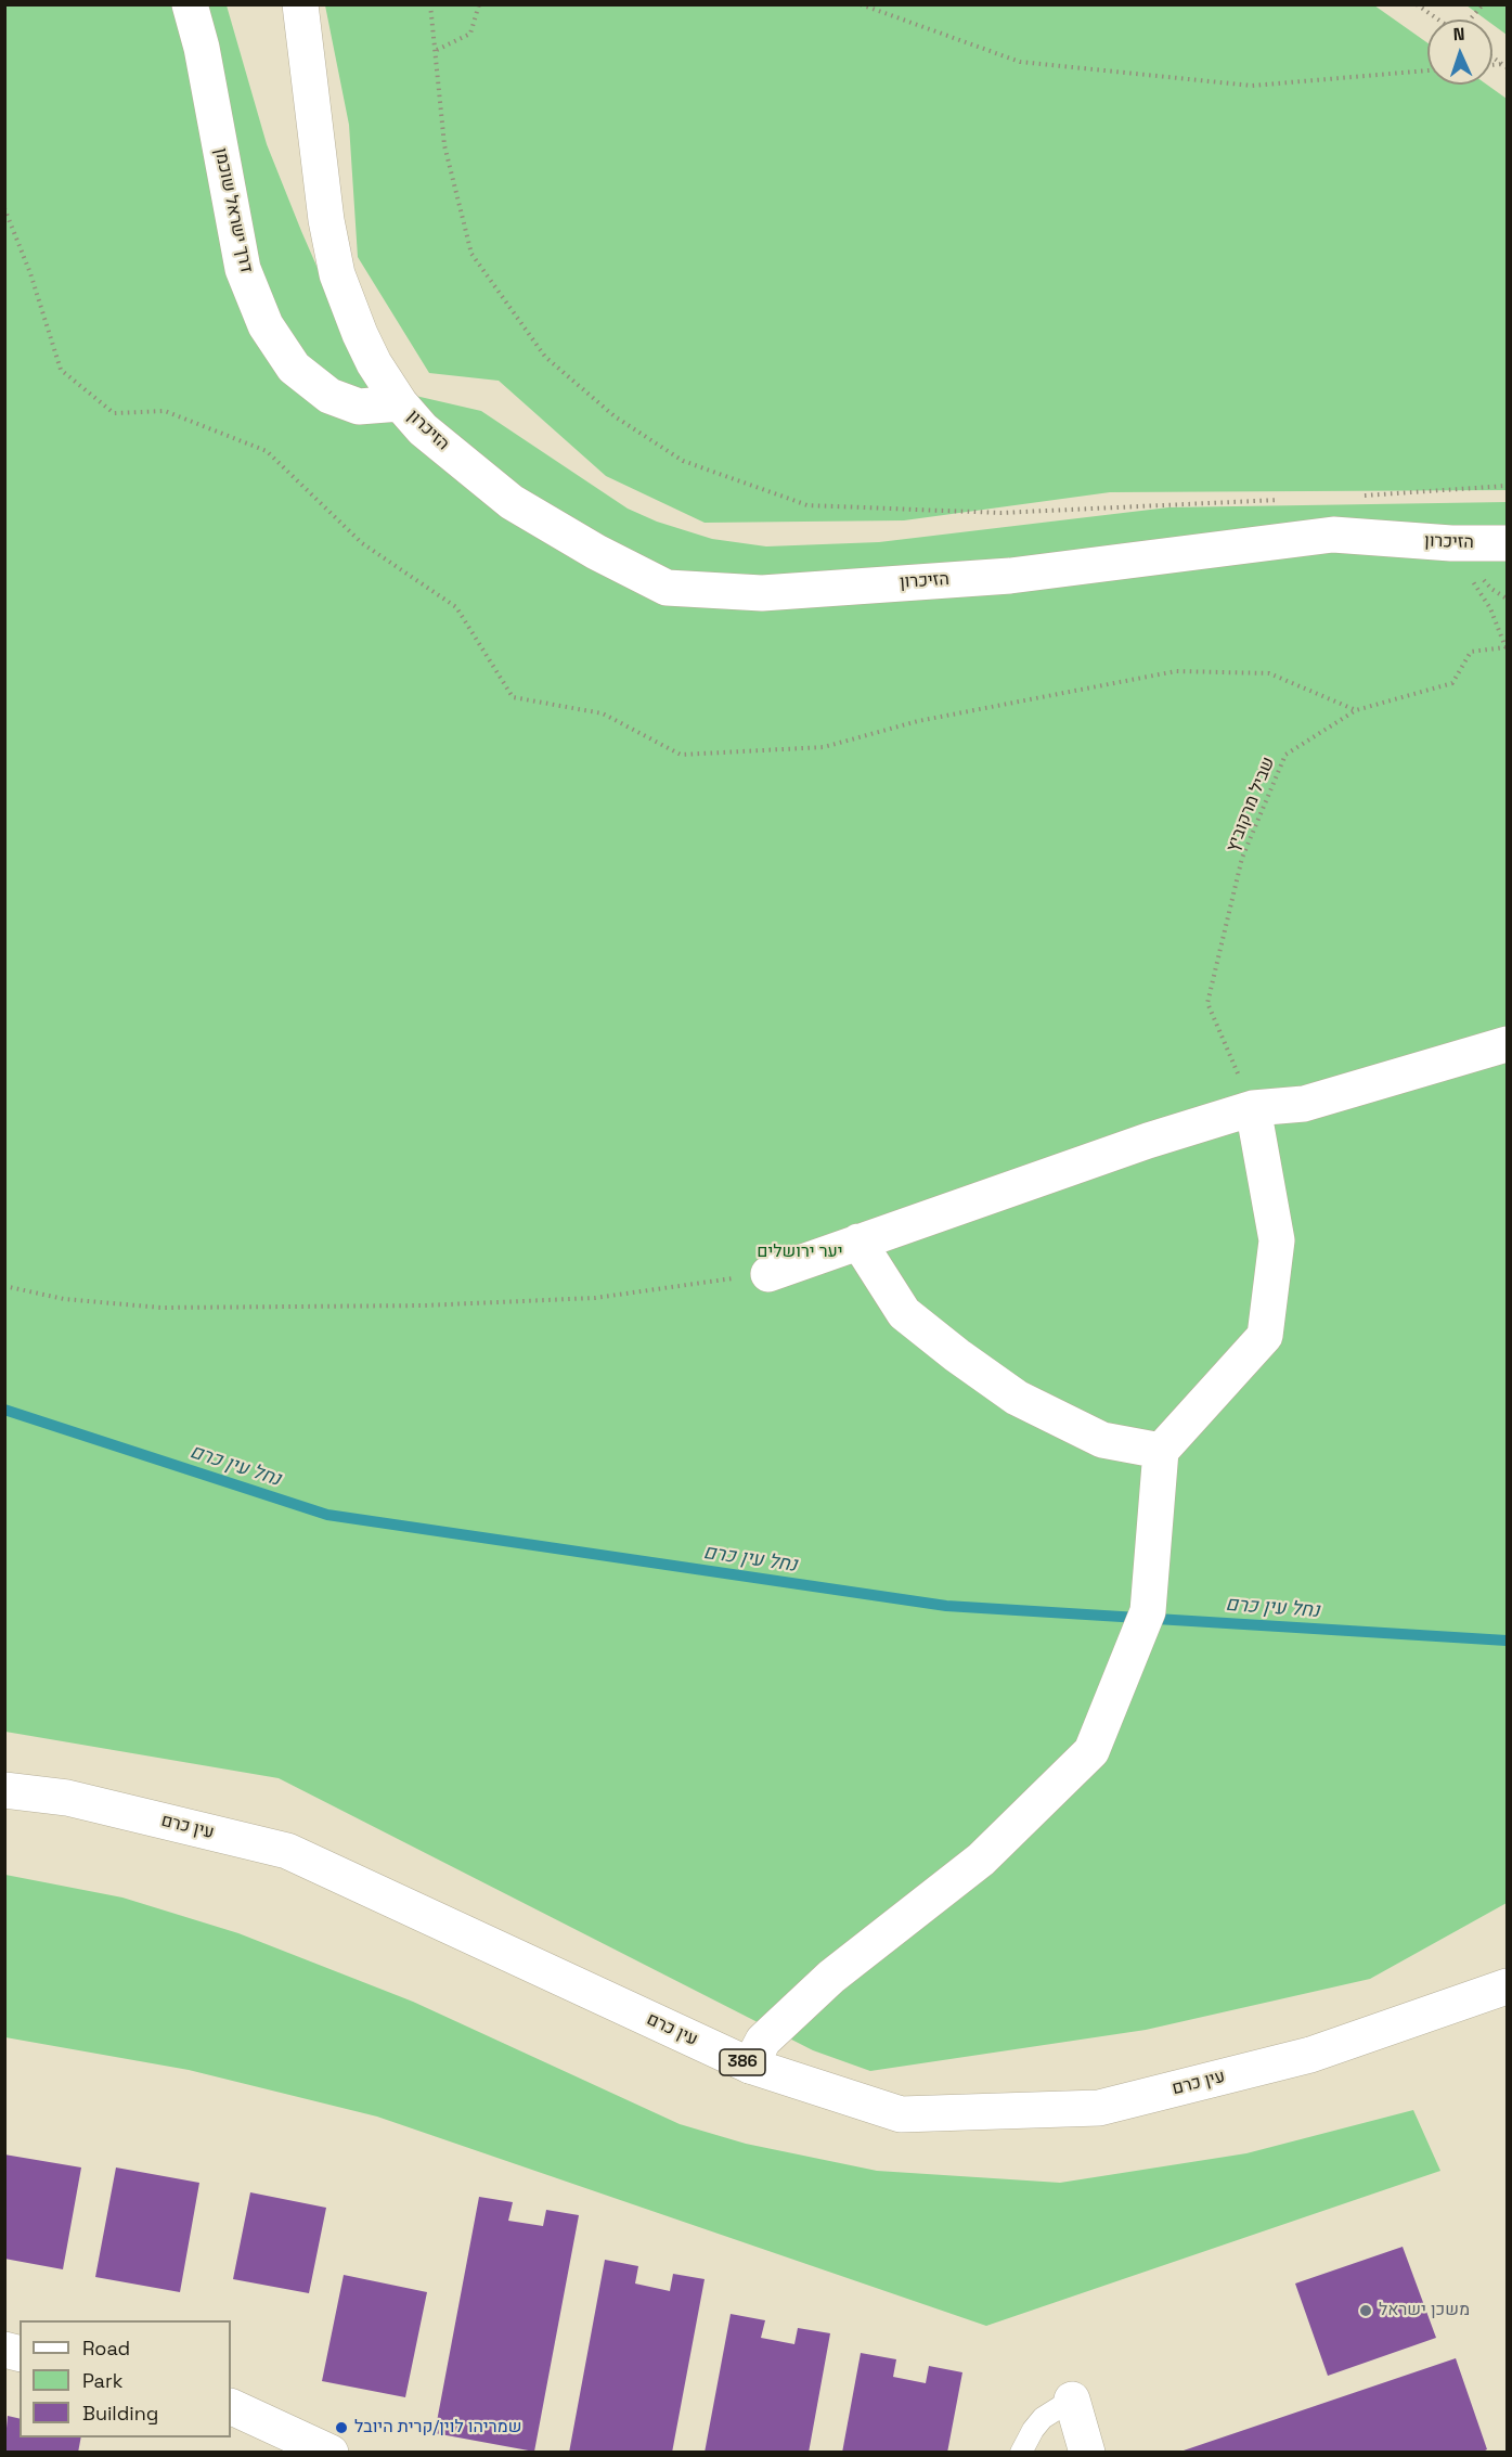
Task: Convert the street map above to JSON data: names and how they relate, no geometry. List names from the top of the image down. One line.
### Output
{"streets":{"street":["דרך ישראל שוכמן","הזיכרון","עין כרם","386"],"path":["שביל מרקוביץ"]},"crossings":[["דרך ישראל שוכמן","הזיכרון"],["הזיכרון","שביל מרקוביץ"]],"water":["נחל עין כרם"],"parks":["יער ירושלים"],"places":["משכן ישראל","שמריהו לוין/קרית היובל"],"legend":["Road","Park","Building"],"north":"top"}
